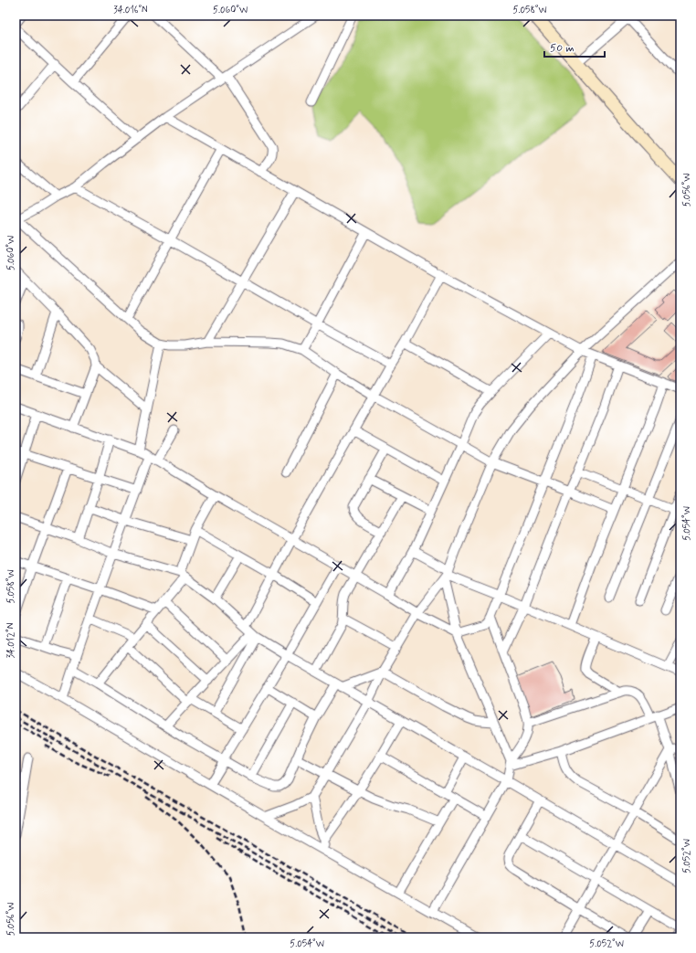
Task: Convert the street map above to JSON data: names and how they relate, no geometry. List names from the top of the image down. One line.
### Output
{"scale_bar":"50 m","coordinates":["34.016°N","5.060°W","5.058°W","5.056°W","5.054°W","34.012°N","5.052°W"]}
